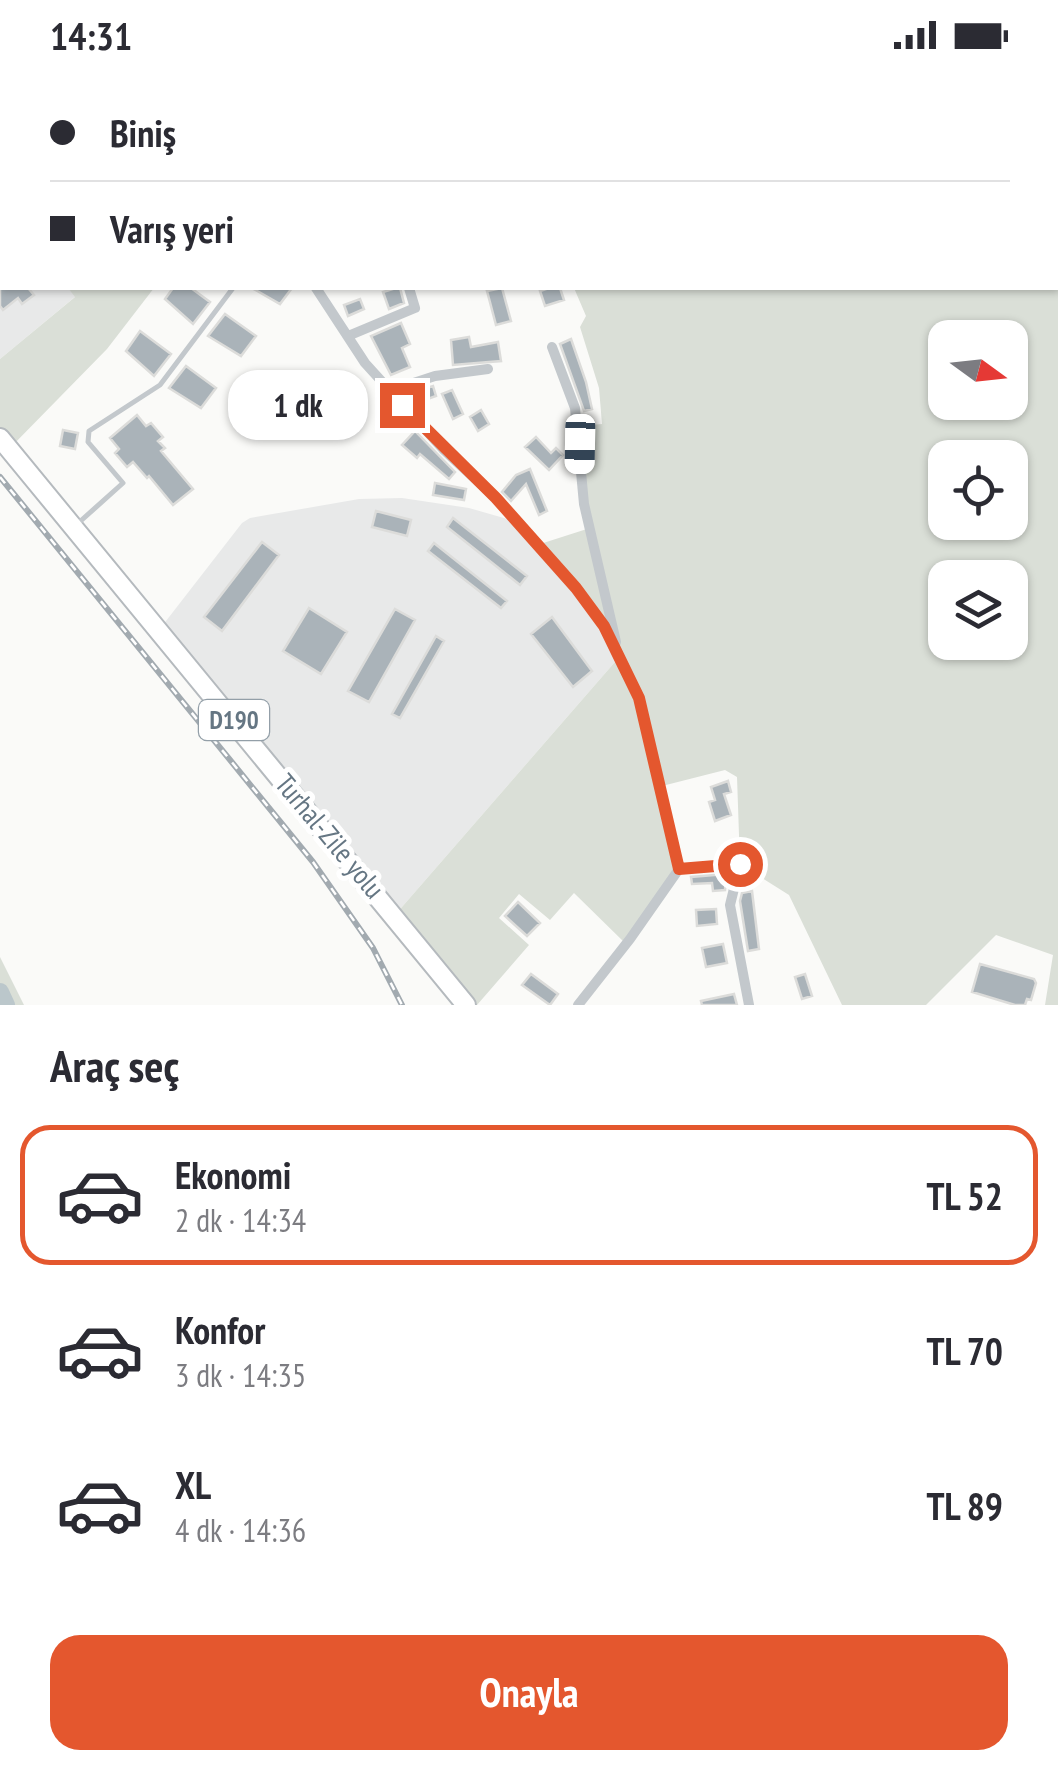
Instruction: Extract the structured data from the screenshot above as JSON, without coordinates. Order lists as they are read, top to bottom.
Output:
{
  "streets": {
    "main road": ["D190", "Turhal-Zile yolu"]
  },
  "north": "right",
  "page": {
    "status": "14:31",
    "banner": ["Biniş", "Varış yeri"],
    "bubble": "1 dk",
    "heading": "Araç seç",
    "list": [
      {
        "name": "Ekonomi",
        "note": "2 dk · 14:34",
        "value": "TL 52"
      },
      {
        "name": "Konfor",
        "note": "3 dk · 14:35",
        "value": "TL 70"
      },
      {
        "name": "XL",
        "note": "4 dk · 14:36",
        "value": "TL 89"
      }
    ],
    "buttons": "Onayla"
  }
}
